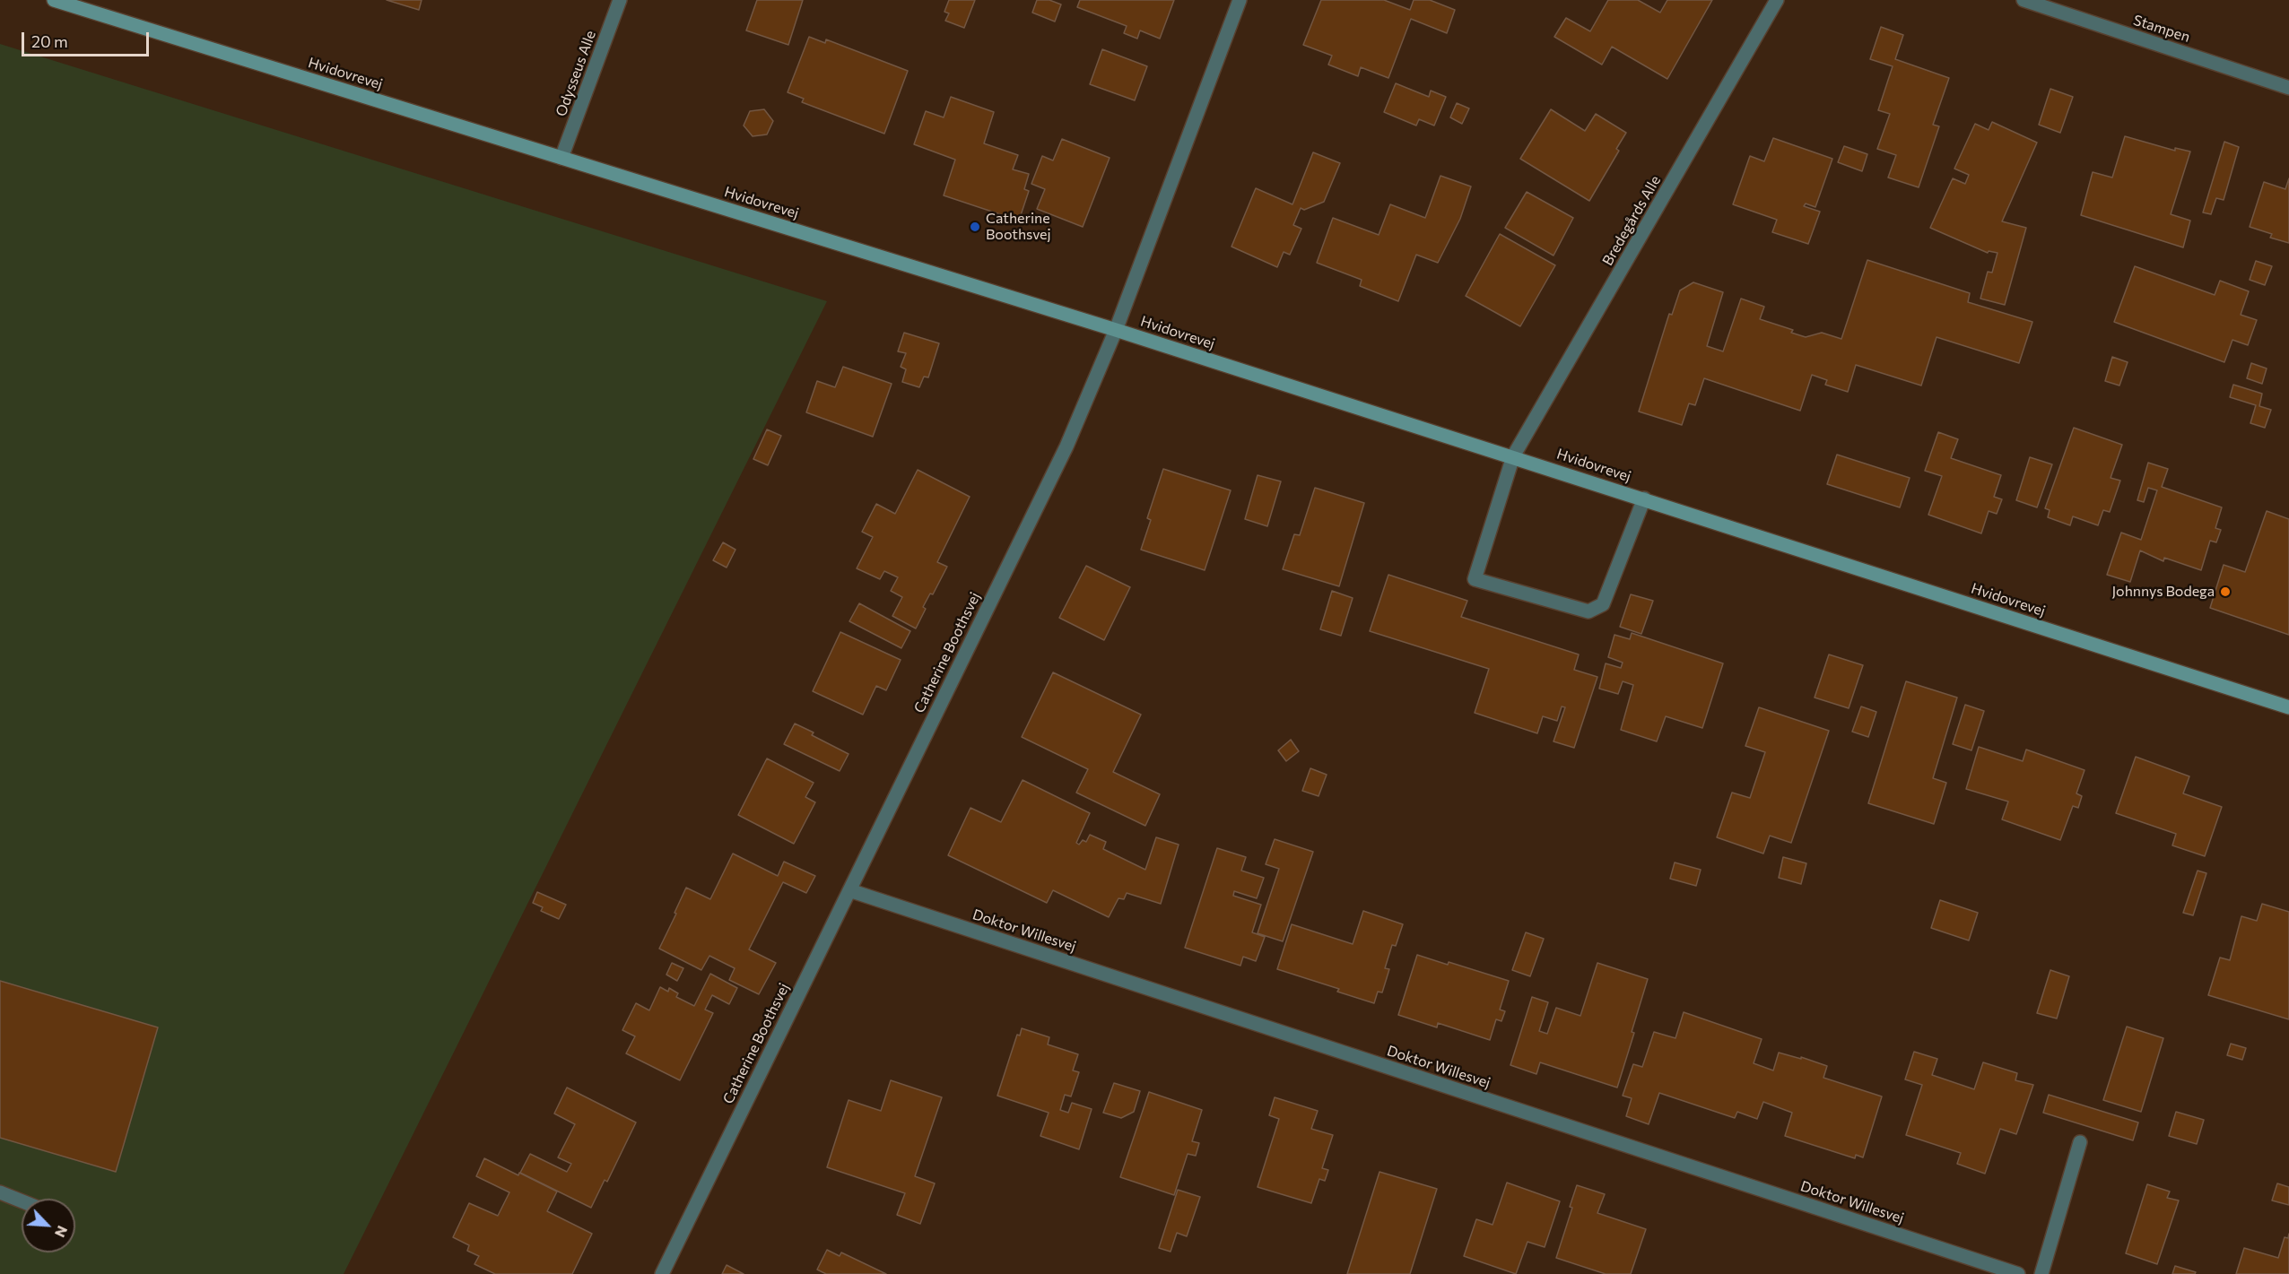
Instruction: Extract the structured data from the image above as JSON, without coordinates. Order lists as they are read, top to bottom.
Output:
{
  "streets": {
    "street": [
      "Stampen",
      "Hvidovrevej",
      "Odysseus Alle",
      "Bredegårds Alle",
      "Catherine Boothsvej",
      "Doktor Willesvej"
    ]
  },
  "crossings": [
    ["Hvidovrevej", "Odysseus Alle"],
    ["Hvidovrevej", "Bredegårds Alle"],
    ["Hvidovrevej", "Catherine Boothsvej"],
    ["Catherine Boothsvej", "Doktor Willesvej"]
  ],
  "places": ["Catherine Boothsvej", "Johnnys Bodega"],
  "scale_bar": "20 m",
  "north": "bottom right"
}
